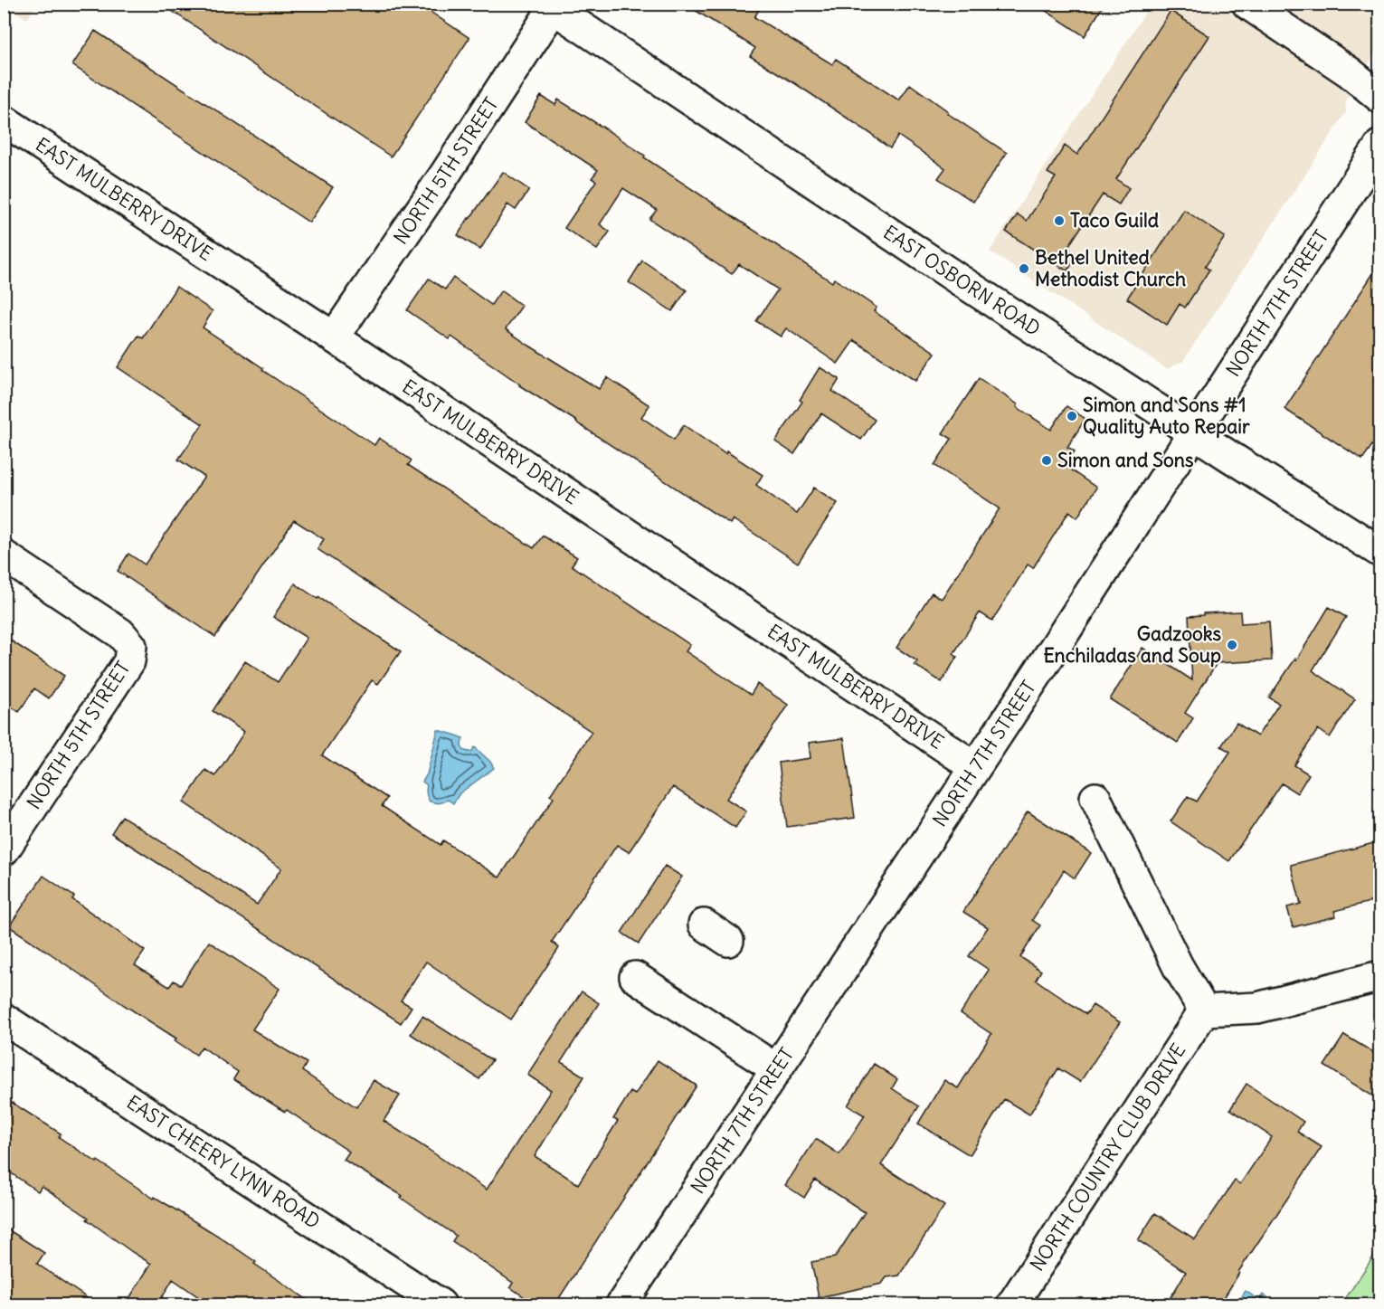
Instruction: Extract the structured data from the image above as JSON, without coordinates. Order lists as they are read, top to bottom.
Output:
{
  "streets": {
    "street": [
      "NORTH 5TH STREET",
      "EAST MULBERRY DRIVE",
      "EAST OSBORN ROAD",
      "NORTH 7TH STREET",
      "NORTH COUNTRY CLUB DRIVE",
      "EAST CHEERY LYNN ROAD"
    ]
  },
  "crossings": [
    ["NORTH 5TH STREET", "EAST MULBERRY DRIVE"],
    ["NORTH 5TH STREET", "EAST OSBORN ROAD"],
    ["EAST MULBERRY DRIVE", "NORTH 7TH STREET"],
    ["EAST OSBORN ROAD", "NORTH 7TH STREET"]
  ],
  "places": [
    "Taco Guild",
    "Bethel United Methodist Church",
    "Simon and Sons #1 Quality Auto Repair",
    "Simon and Sons",
    "Gadzooks Enchiladas and Soup"
  ]
}
